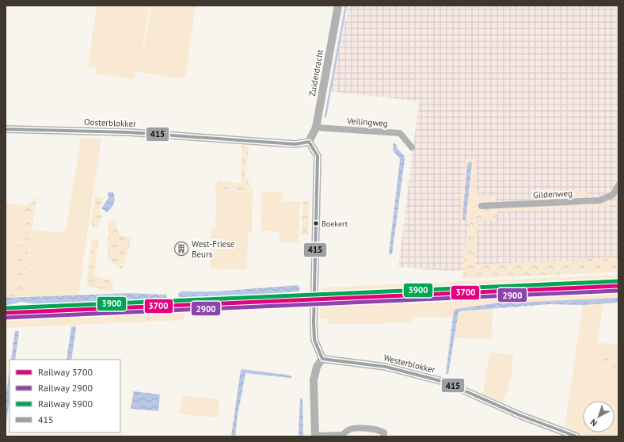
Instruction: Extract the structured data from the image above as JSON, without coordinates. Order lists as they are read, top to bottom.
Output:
{
  "streets": {
    "street": [
      "Zuiderdracht",
      "Veilingweg",
      "Oosterblokker",
      "Gildenweg",
      "Westerblokker"
    ]
  },
  "crossings": [
    ["Zuiderdracht", "Veilingweg"],
    ["Zuiderdracht", "Oosterblokker"]
  ],
  "places": {
    "other": ["Boekert"],
    "building": ["West-Friese Beurs"]
  },
  "lines": [
    "transit line 415",
    "rail line 3900",
    "rail line 3700",
    "rail line 2900"
  ],
  "legend": [
    "Railway 3700",
    "Railway 2900",
    "Railway 3900",
    "415"
  ],
  "north": "bottom left"
}
